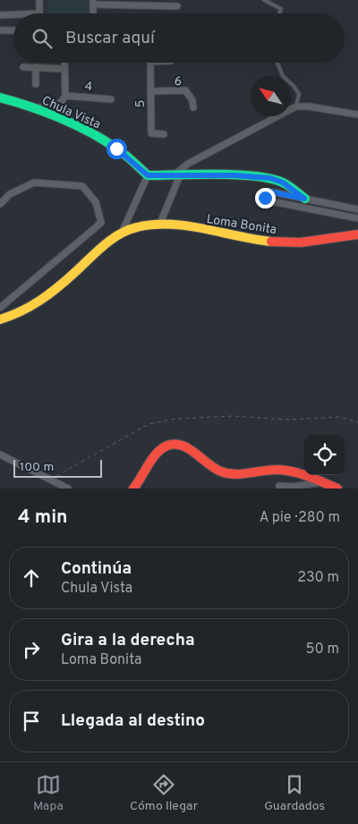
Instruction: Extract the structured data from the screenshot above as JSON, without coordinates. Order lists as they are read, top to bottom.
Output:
{
  "streets": {
    "street": [
      "6",
      "4",
      "5",
      "Chula Vista",
      "Loma Bonita"
    ]
  },
  "crossings": [
    ["6", "5"]
  ],
  "scale_bar": "100 m",
  "north": "top left",
  "page": {
    "search": "Buscar aquí",
    "scale": "100 m",
    "heading": ["4 min", "A pie · 280 m"],
    "list": [
      ["Continúa", "Chula Vista", "230 m"],
      ["Gira a la derecha", "Loma Bonita", "50 m"],
      "Llegada al destino"
    ],
    "nav": ["Mapa", "Cómo llegar", "Guardados"]
  }
}
